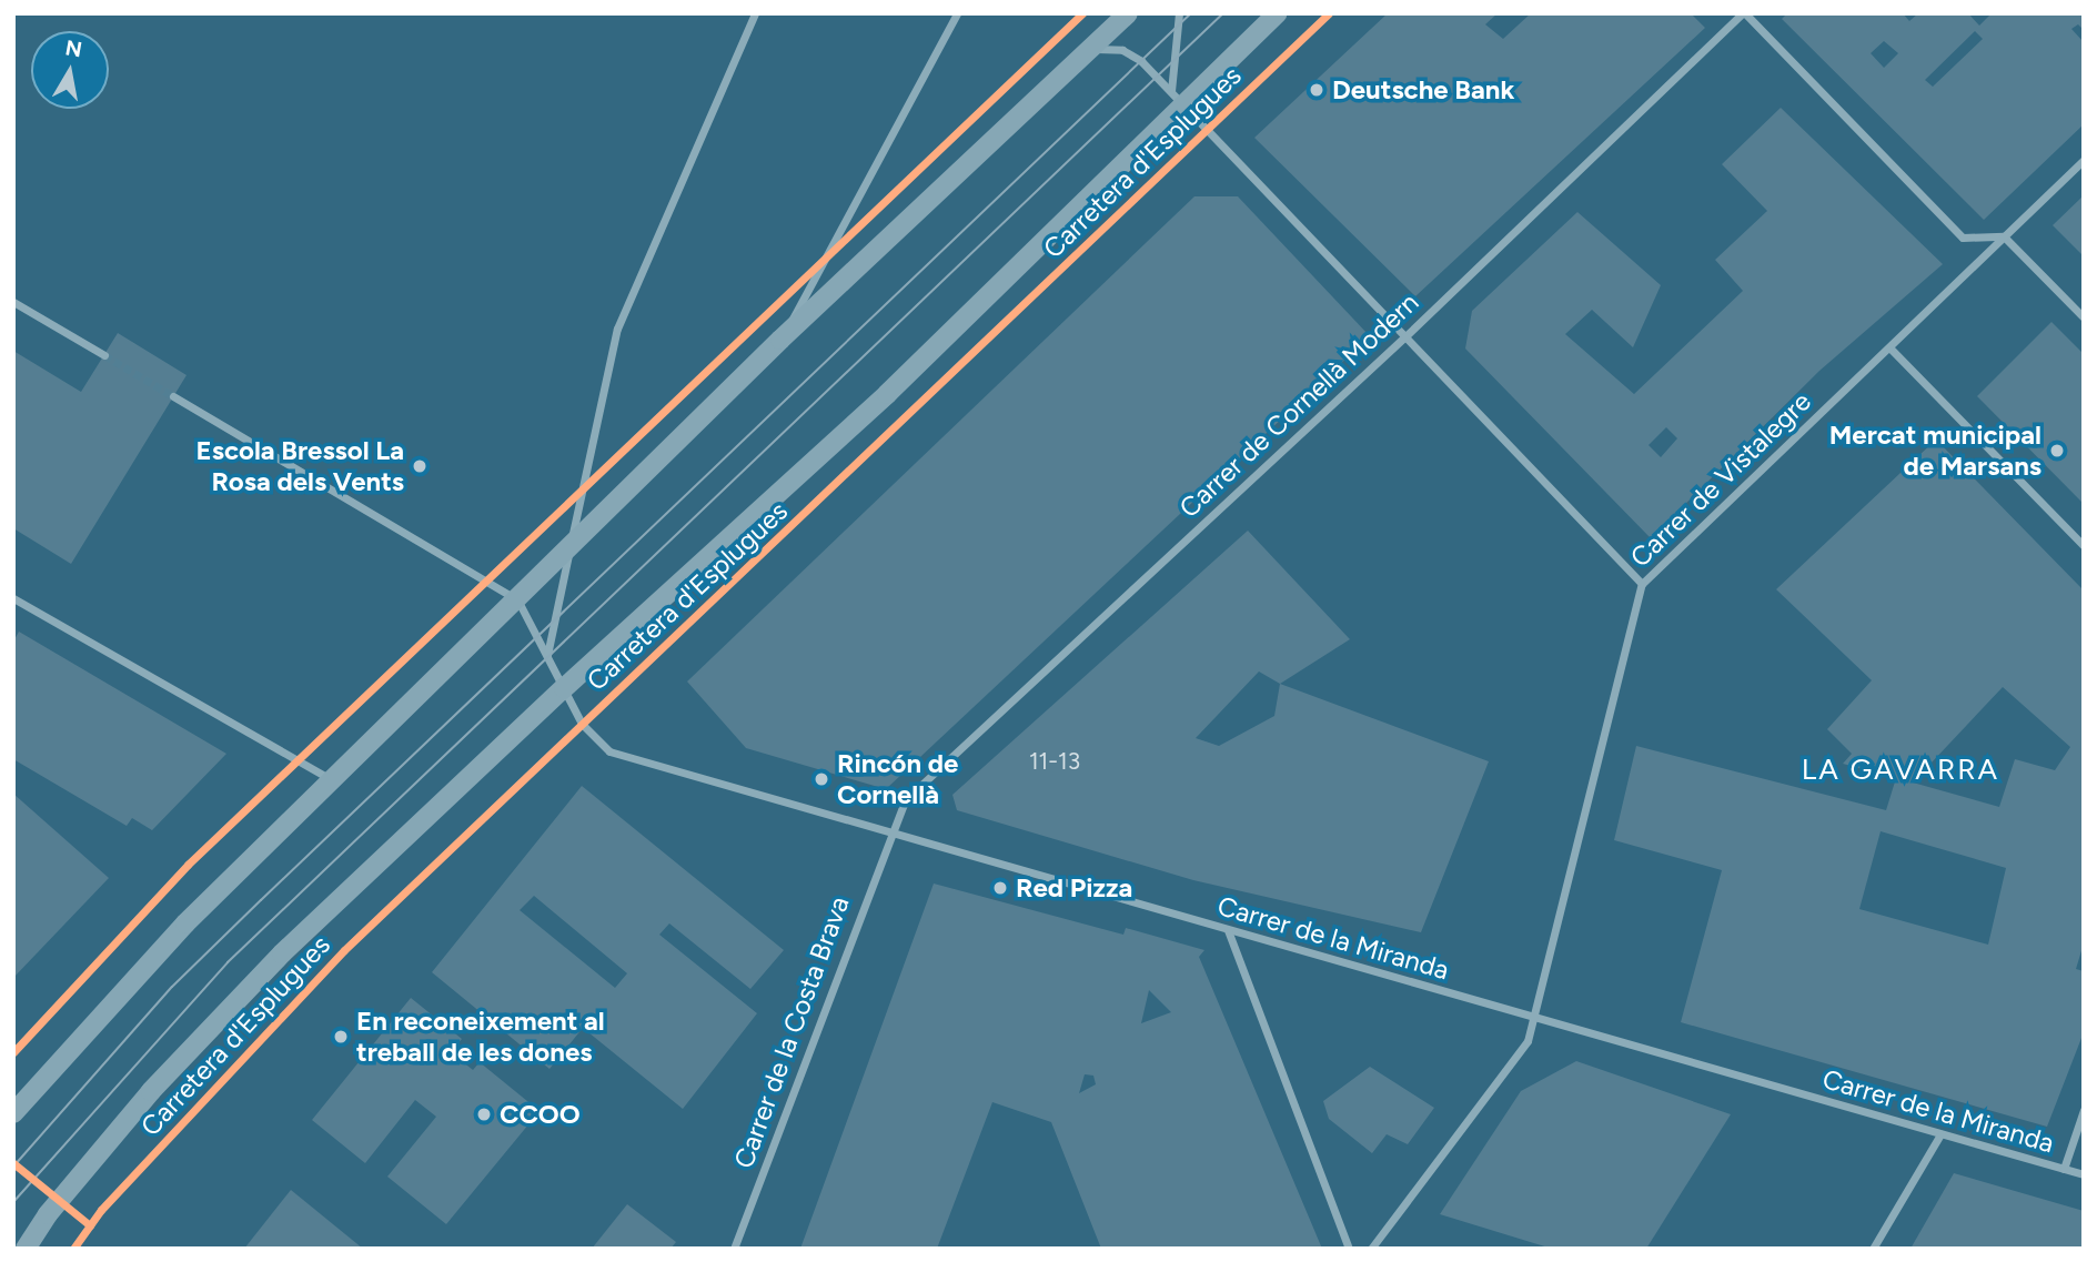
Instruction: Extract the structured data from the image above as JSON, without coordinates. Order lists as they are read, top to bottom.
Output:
{
  "streets": {
    "street": [
      "Carretera d'Esplugues",
      "Carrer de Cornellà Modern",
      "Carrer de Vistalegre",
      "Carrer de la Miranda",
      "Carrer de la Costa Brava"
    ]
  },
  "crossings": [
    ["Carretera d'Esplugues", "Carrer de la Miranda"],
    ["Carrer de Cornellà Modern", "Carrer de la Miranda"],
    ["Carrer de Cornellà Modern", "Carrer de la Costa Brava"],
    ["Carrer de Vistalegre", "Carrer de la Miranda"],
    ["Carrer de la Miranda", "Carrer de la Costa Brava"]
  ],
  "districts": ["LA GAVARRA"],
  "places": [
    "Deutsche Bank",
    "Mercat municipal de Marsans",
    "Escola Bressol La Rosa dels Vents",
    "Rincón de Cornellà",
    "Red Pizza",
    "En reconeixement al treball de les dones",
    "CCOO"
  ],
  "house_numbers": ["11-13"],
  "north": "top"
}
